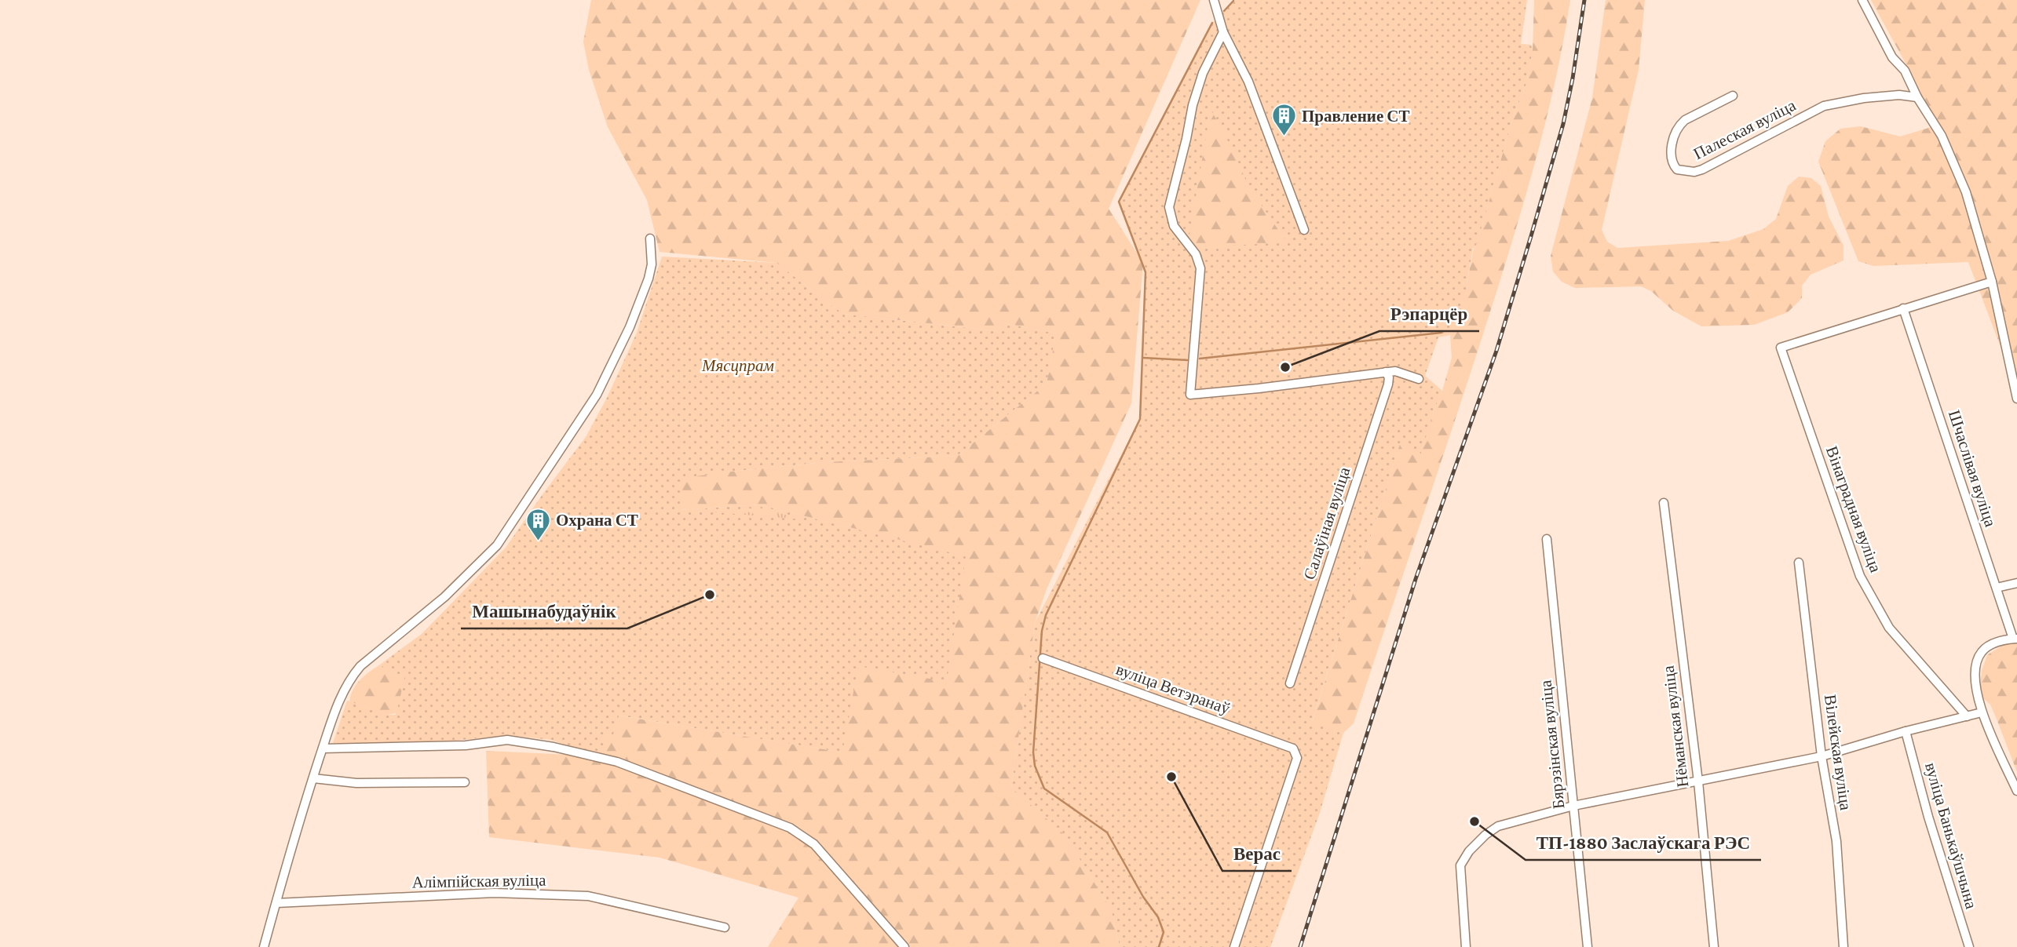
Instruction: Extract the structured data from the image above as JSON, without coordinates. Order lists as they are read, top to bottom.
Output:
{
  "streets": {
    "street": [
      "Палеская вуліца",
      "Шчаслівая вуліца",
      "Вінаградная вуліца",
      "Салаўіная вуліца",
      "вуліца Ветэранаў",
      "Нёманская вуліца",
      "Бярэзінская вуліца",
      "Вілейская вуліца",
      "вуліца Банькаўшчына",
      "Алімпійская вуліца"
    ]
  },
  "crossings": [
    ["Шчаслівая вуліца", "Вінаградная вуліца"]
  ],
  "parks": ["Мясцпрам"],
  "places": {
    "building": ["Правление СТ", "Охрана СТ"],
    "other": [
      "Рэпарцёр",
      "Машынабудаўнік",
      "Верас",
      "ТП-1880 Заслаўскага РЭС"
    ]
  }
}
